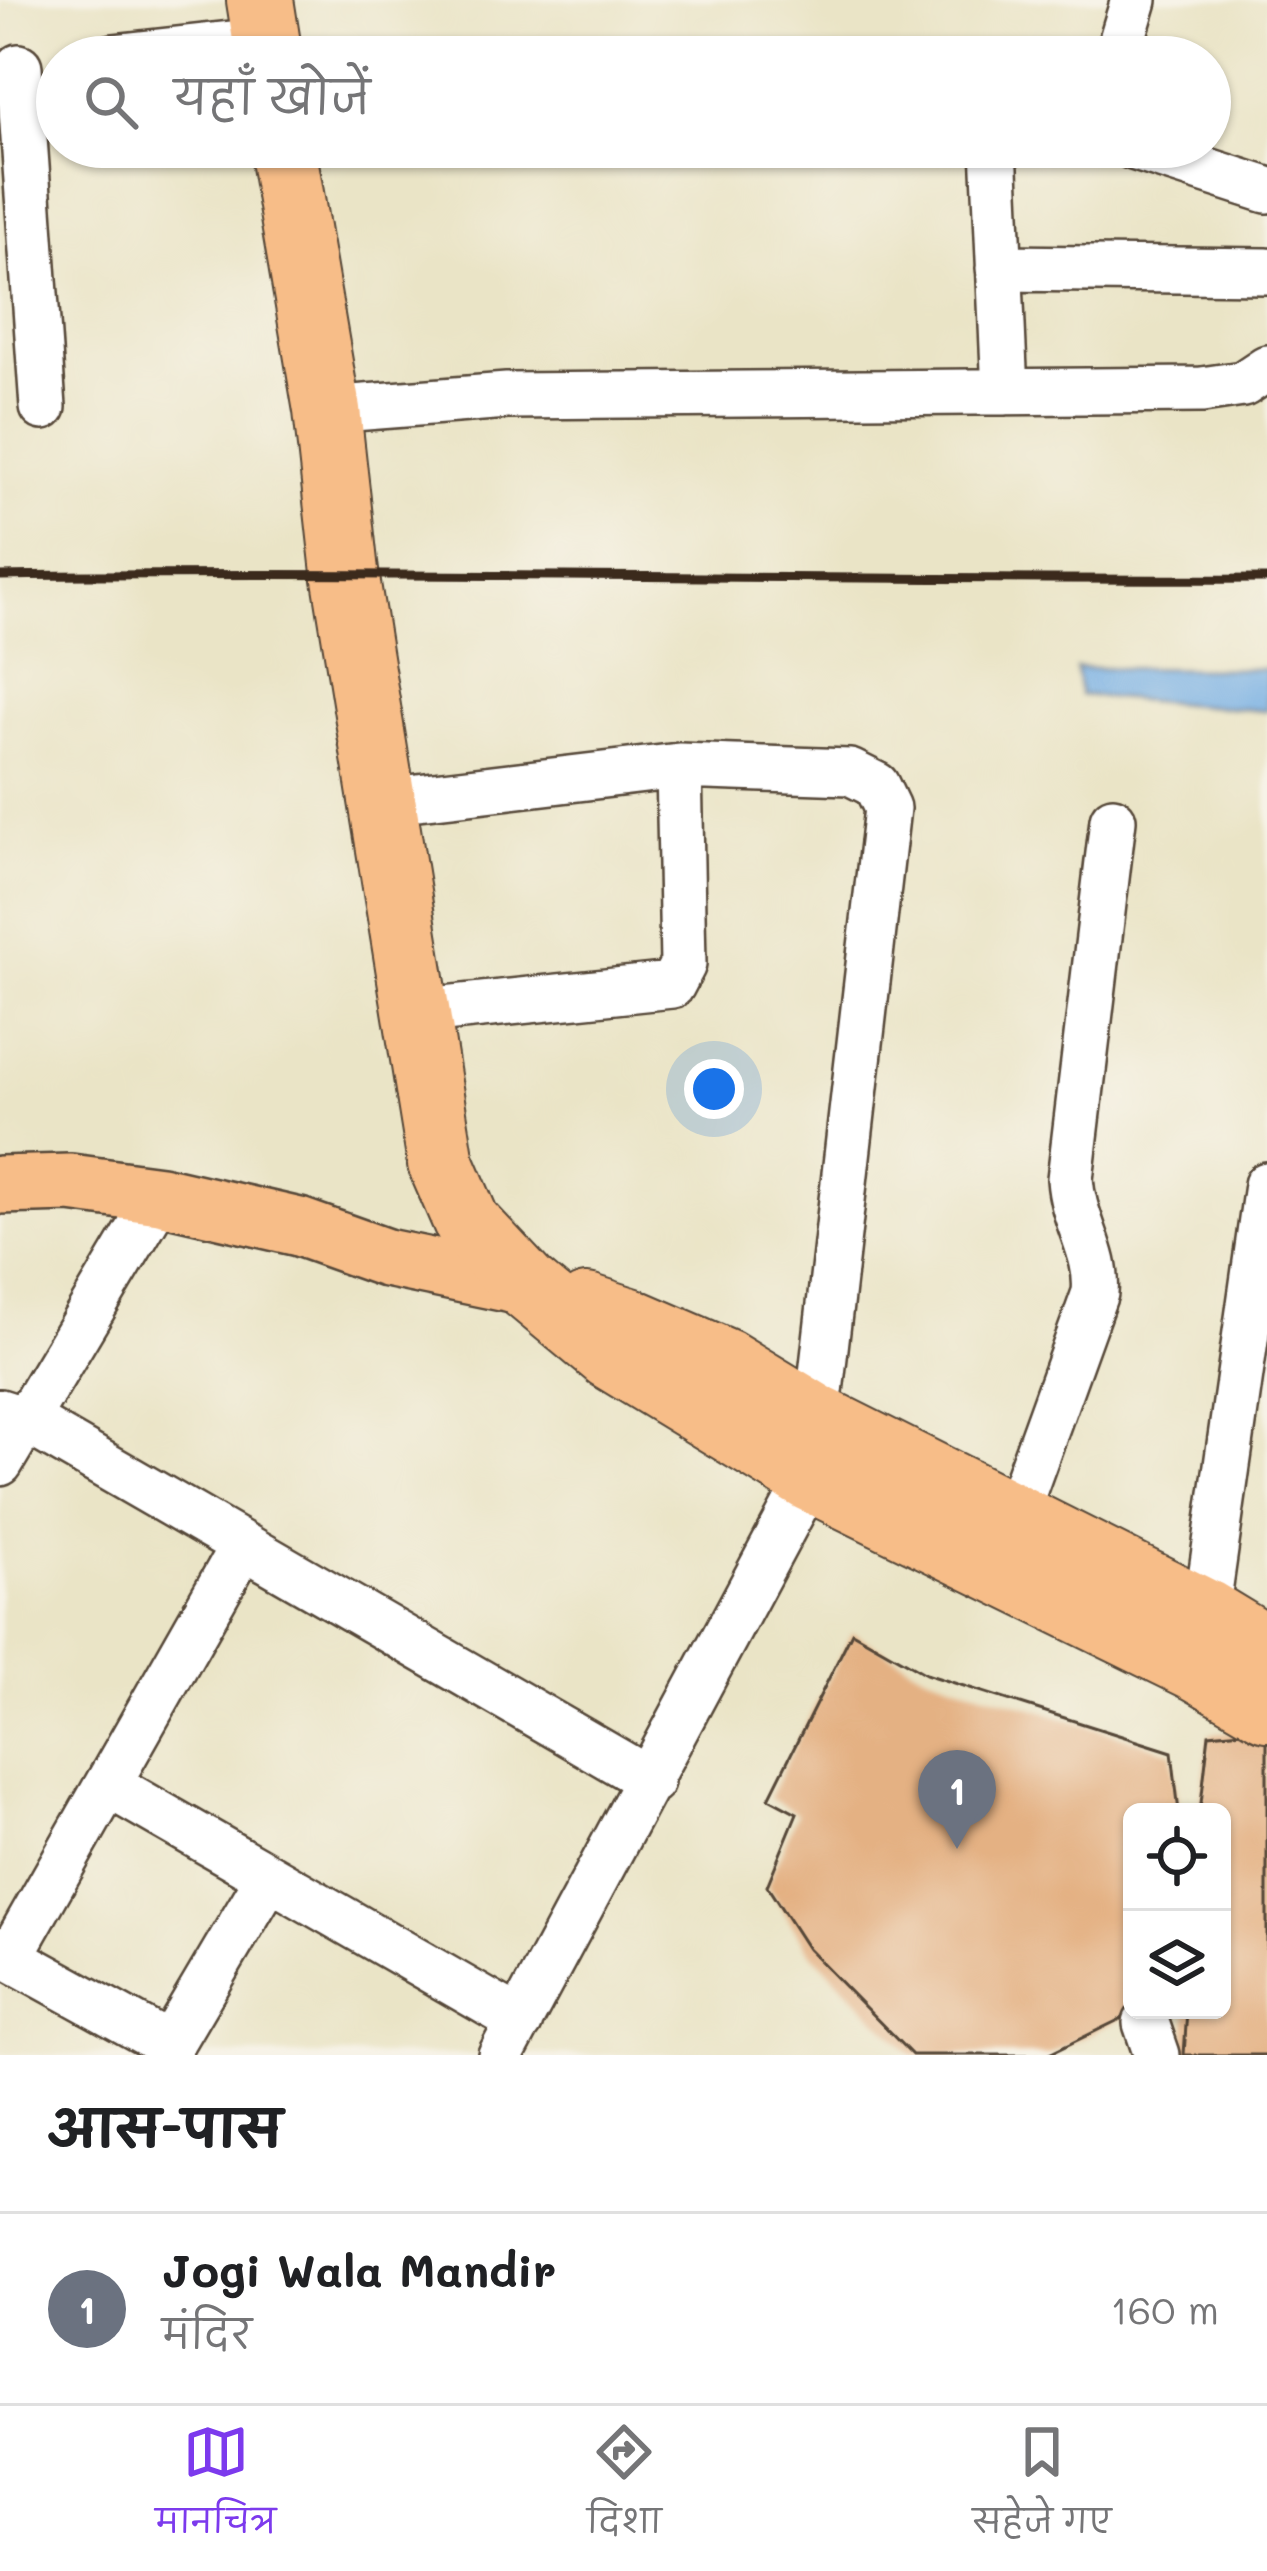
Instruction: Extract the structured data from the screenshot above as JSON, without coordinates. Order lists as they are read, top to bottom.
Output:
{
  "page": {
    "search": "यहाँ खोजें",
    "pins": "1",
    "heading": "आस-पास",
    "list": [
      {
        "mark": "1",
        "name": "Jogi Wala Mandir",
        "note": "मंदिर",
        "value": "160 m"
      }
    ],
    "nav": ["मानचित्र", "दिशा", "सहेजे गए"]
  }
}
